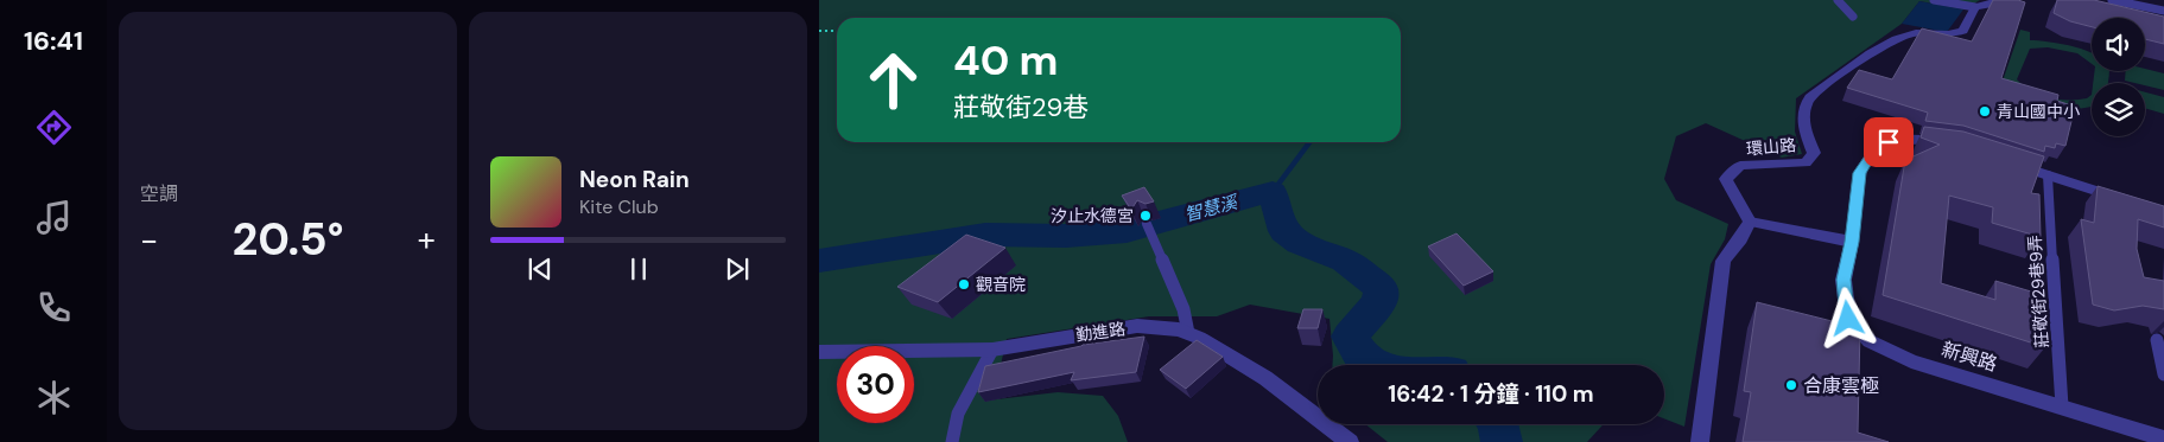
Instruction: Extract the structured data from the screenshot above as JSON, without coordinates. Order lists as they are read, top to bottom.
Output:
{
  "streets": {
    "street": ["環山路", "勤進路", "新興路"],
    "lane": ["莊敬街29巷9弄"]
  },
  "crossings": [
    ["莊敬街29巷9弄", "新興路"]
  ],
  "water": ["智慧溪"],
  "places": [
    "青山國中小",
    "汐止水德宮",
    "觀音院",
    "合康雲極"
  ],
  "page": {
    "tabs": "16:41",
    "tile": "空調",
    "turn": ["40 m", "莊敬街29巷"],
    "song": ["Neon Rain", "Kite Club"],
    "heat": ["−", "20.5°", "+"],
    "limit": "30",
    "trip": "16:42 · 1 分鐘 · 110 m"
  }
}
